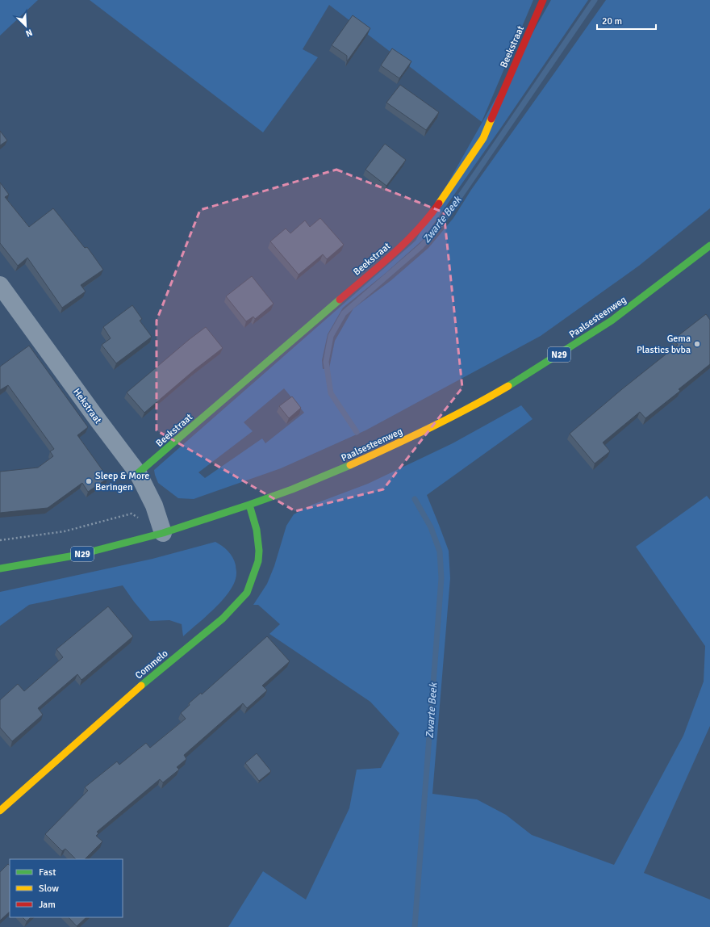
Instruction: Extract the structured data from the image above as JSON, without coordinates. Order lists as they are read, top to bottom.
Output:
{
  "streets": {
    "street": [
      "Beekstraat",
      "Paalsesteenweg",
      "N29",
      "Hekstraat",
      "Commelo"
    ]
  },
  "crossings": [
    ["Beekstraat", "Hekstraat"],
    ["Paalsesteenweg", "Hekstraat"],
    ["Paalsesteenweg", "Commelo"]
  ],
  "water": ["Zwarte Beek"],
  "places": ["Gema Plastics bvba", "Sleep & More Beringen"],
  "legend": ["Fast", "Slow", "Jam"],
  "scale_bar": "20 m",
  "north": "bottom right"
}
